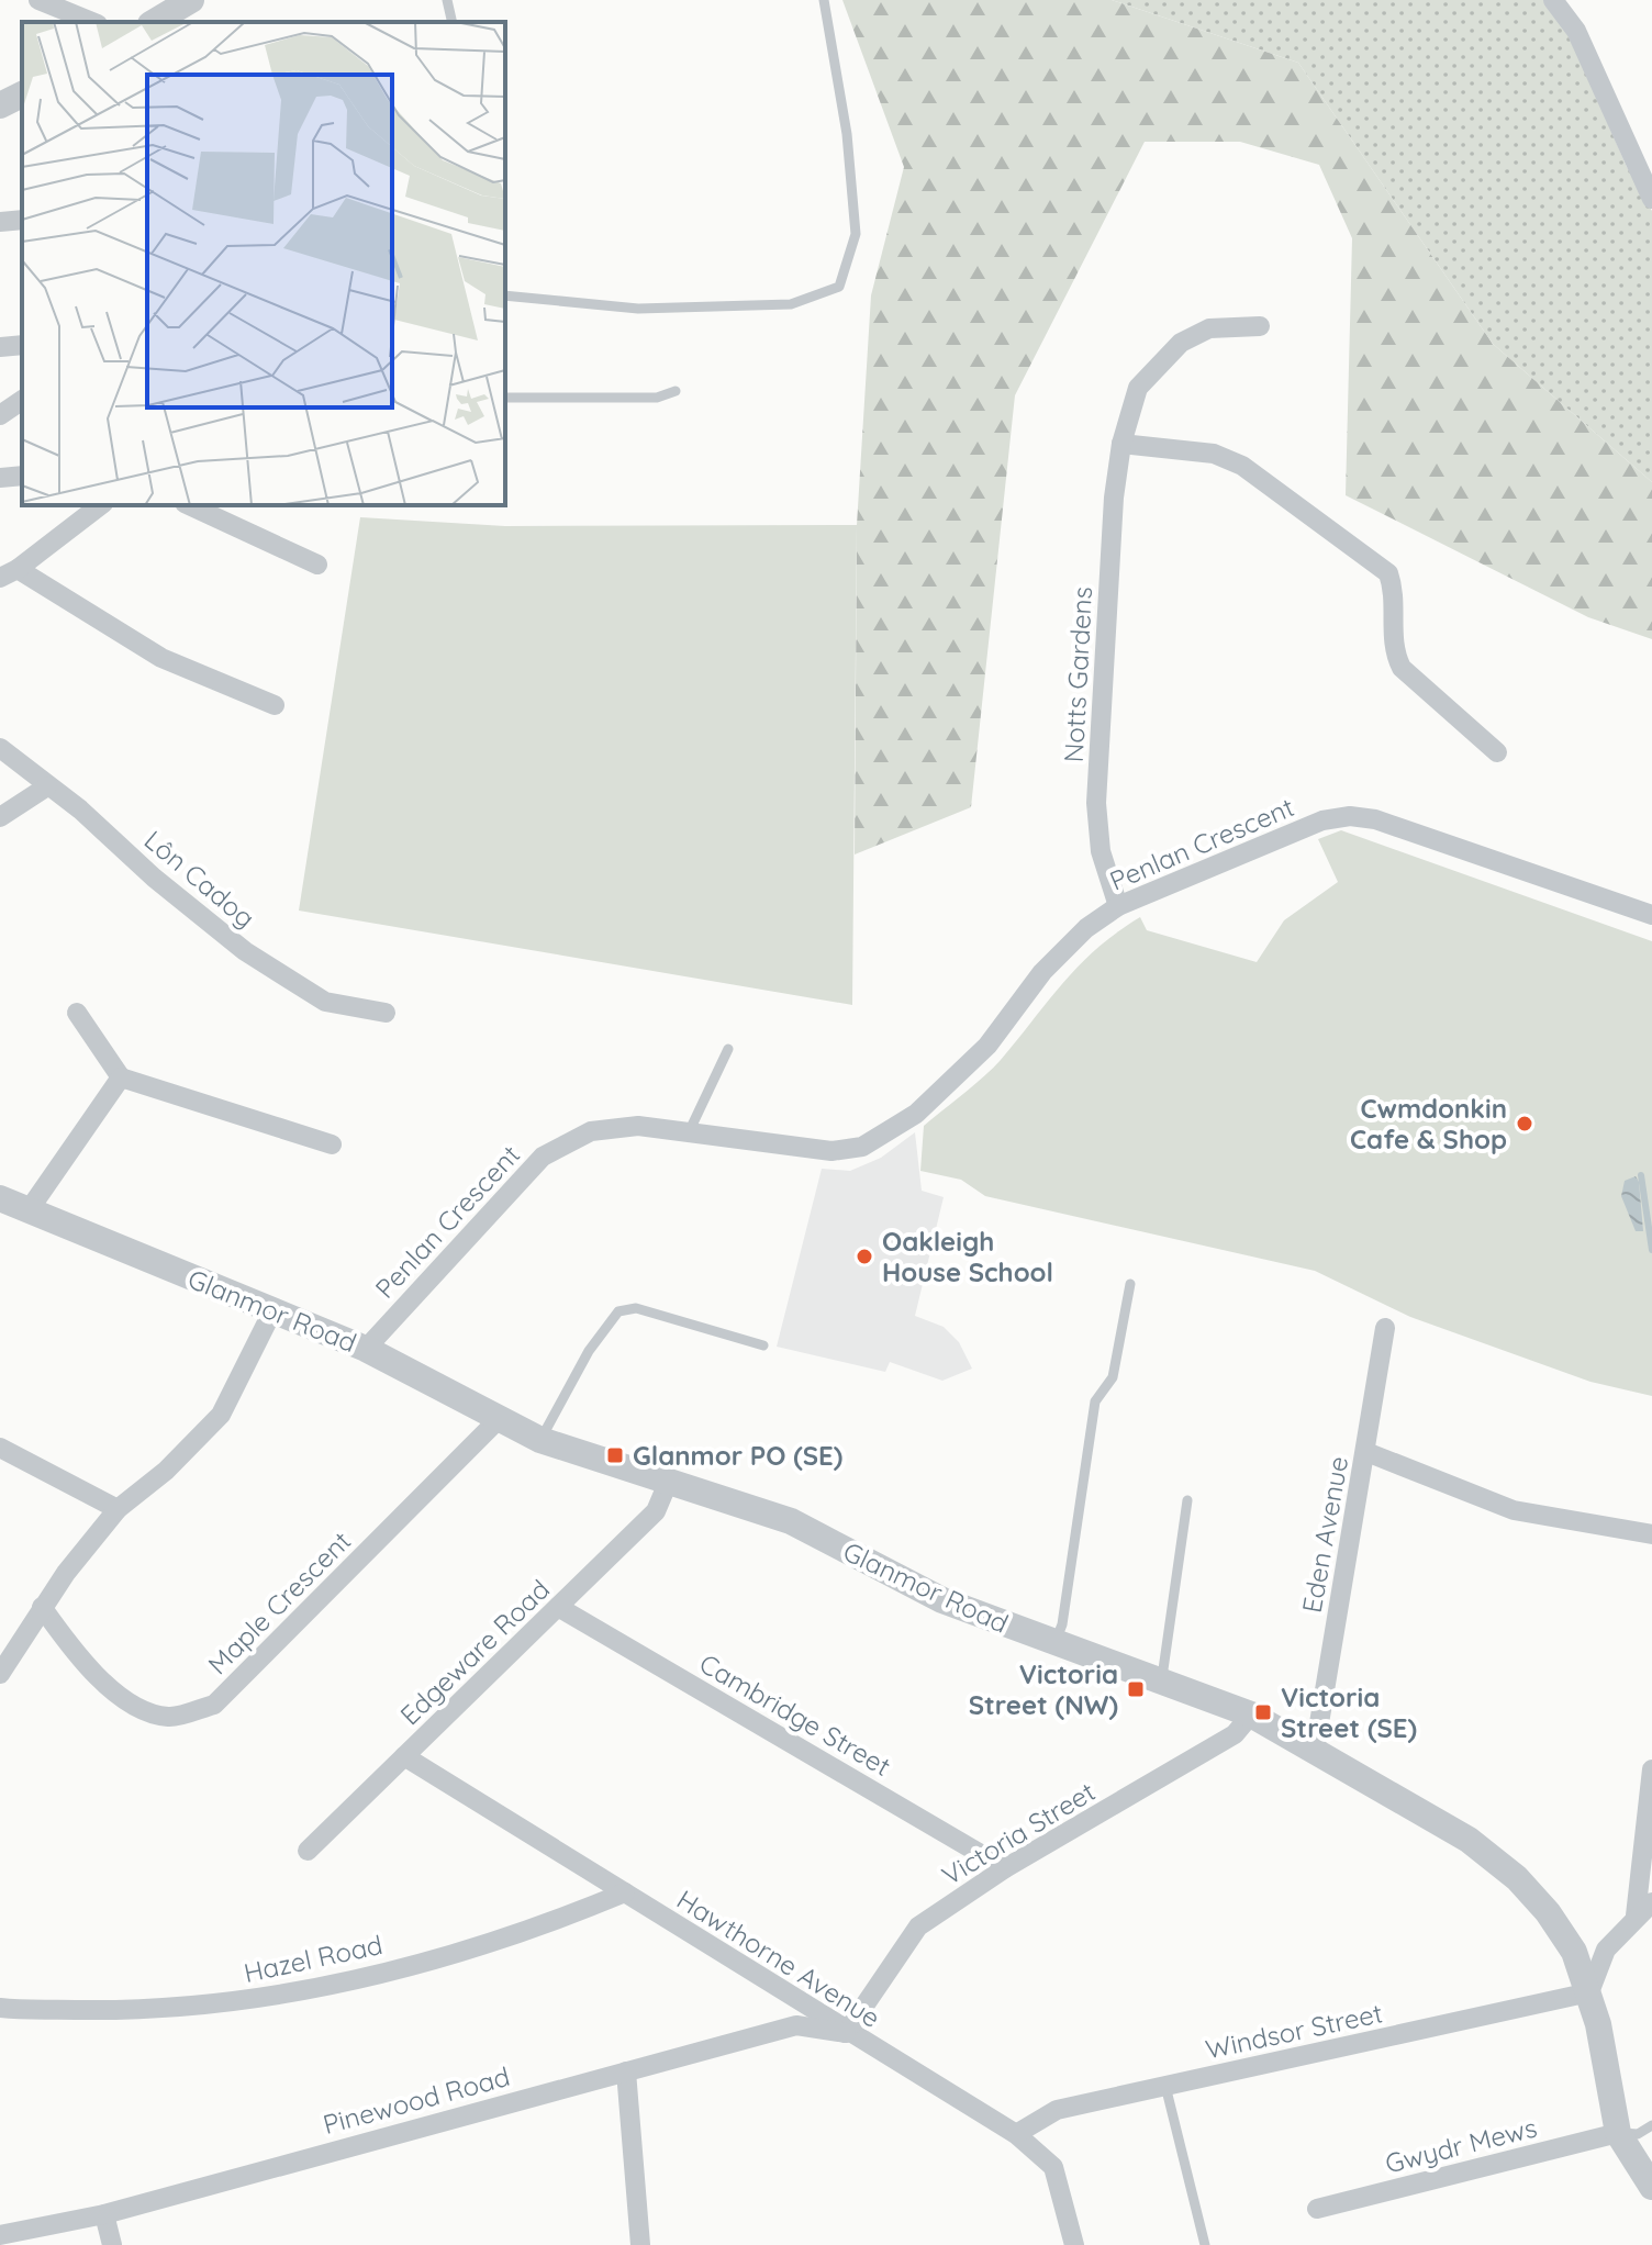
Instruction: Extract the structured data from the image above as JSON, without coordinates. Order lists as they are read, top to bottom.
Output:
{
  "streets": {
    "street": [
      "Notts Gardens",
      "Penlan Crescent",
      "Lôn Cadog",
      "Glanmor Road",
      "Eden Avenue",
      "Maple Crescent",
      "Edgeware Road",
      "Cambridge Street",
      "Victoria Street",
      "Hazel Road",
      "Hawthorne Avenue",
      "Windsor Street",
      "Pinewood Road",
      "Gwydr Mews"
    ]
  },
  "crossings": [
    ["Notts Gardens", "Penlan Crescent"],
    ["Penlan Crescent", "Glanmor Road"],
    ["Glanmor Road", "Eden Avenue"],
    ["Glanmor Road", "Maple Crescent"],
    ["Glanmor Road", "Edgeware Road"],
    ["Glanmor Road", "Victoria Street"],
    ["Glanmor Road", "Windsor Street"],
    ["Glanmor Road", "Gwydr Mews"],
    ["Edgeware Road", "Cambridge Street"],
    ["Edgeware Road", "Hawthorne Avenue"],
    ["Cambridge Street", "Victoria Street"],
    ["Victoria Street", "Hawthorne Avenue"],
    ["Victoria Street", "Pinewood Road"],
    ["Hazel Road", "Hawthorne Avenue"],
    ["Hawthorne Avenue", "Windsor Street"],
    ["Hawthorne Avenue", "Pinewood Road"]
  ],
  "places": {
    "other": ["Cwmdonkin Cafe & Shop", "Oakleigh House School"],
    "transit": ["Glanmor PO (SE)", "Victoria Street (NW)", "Victoria Street (SE)"]
  }
}
